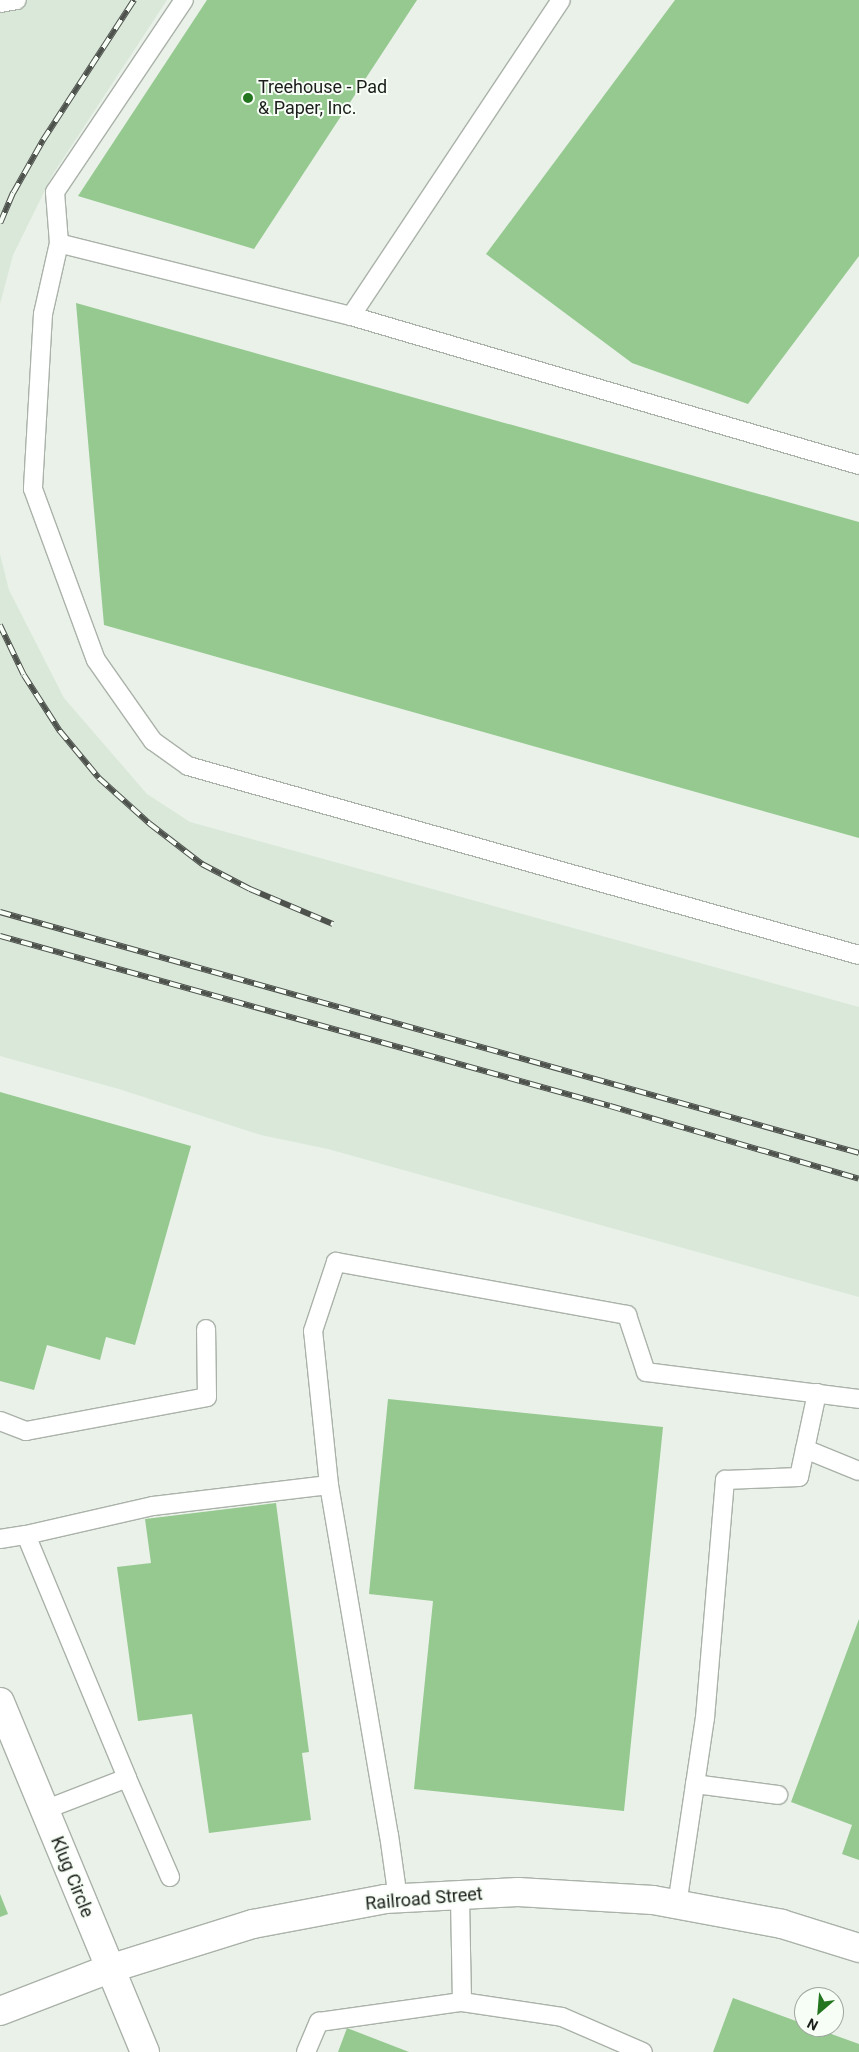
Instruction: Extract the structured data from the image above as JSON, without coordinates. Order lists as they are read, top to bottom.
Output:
{
  "streets": {
    "main road": ["Klug Circle", "Railroad Street"]
  },
  "crossings": [
    ["Klug Circle", "Railroad Street"]
  ],
  "places": ["Treehouse - Pad & Paper, Inc."],
  "north": "bottom left"
}
